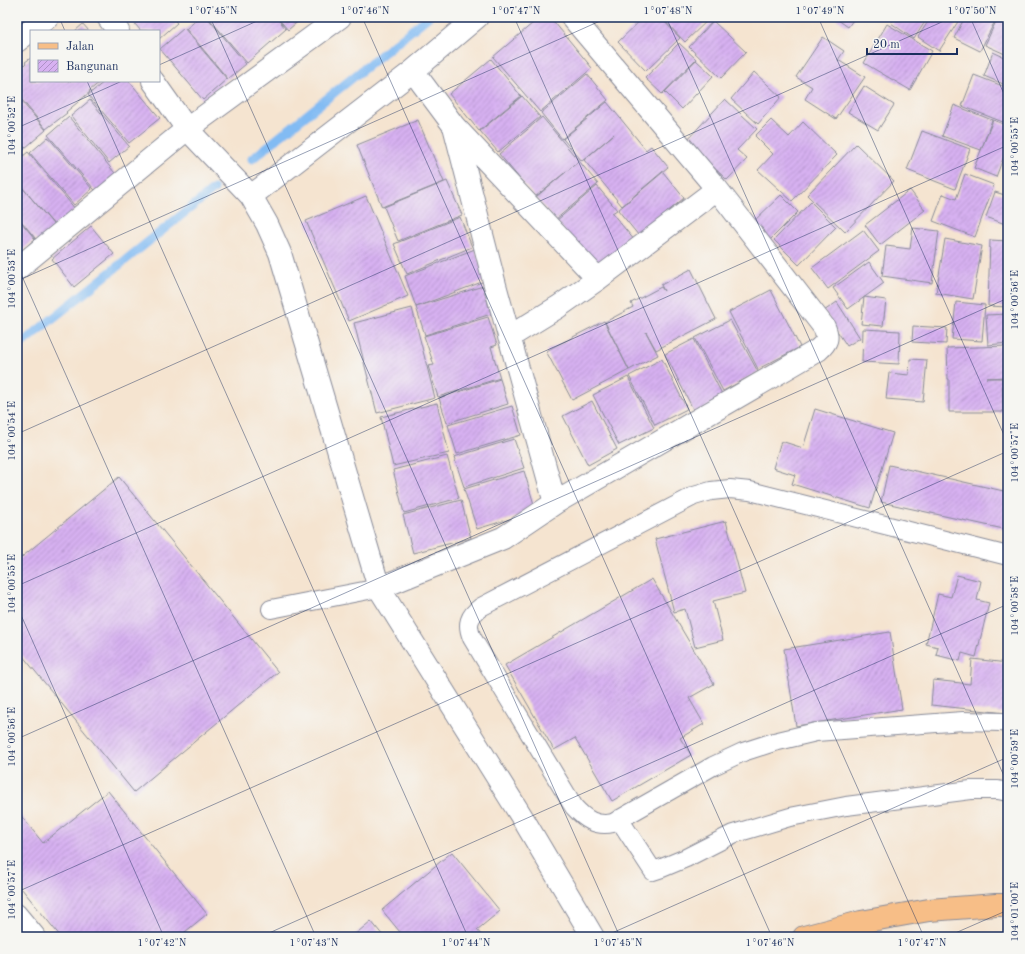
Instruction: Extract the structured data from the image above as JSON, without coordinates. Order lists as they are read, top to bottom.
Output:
{
  "legend": ["Jalan", "Bangunan"],
  "scale_bar": "20 m",
  "coordinates": [
    "1°07'45\"N",
    "1°07'46\"N",
    "1°07'47\"N",
    "1°07'48\"N",
    "1°07'49\"N",
    "1°07'50\"N",
    "104°00'52\"E",
    "104°00'55\"E",
    "104°00'53\"E",
    "104°00'56\"E",
    "104°00'54\"E",
    "104°00'57\"E",
    "104°00'58\"E",
    "104°00'59\"E",
    "104°01'00\"E",
    "1°07'42\"N",
    "1°07'43\"N",
    "1°07'44\"N"
  ]
}
